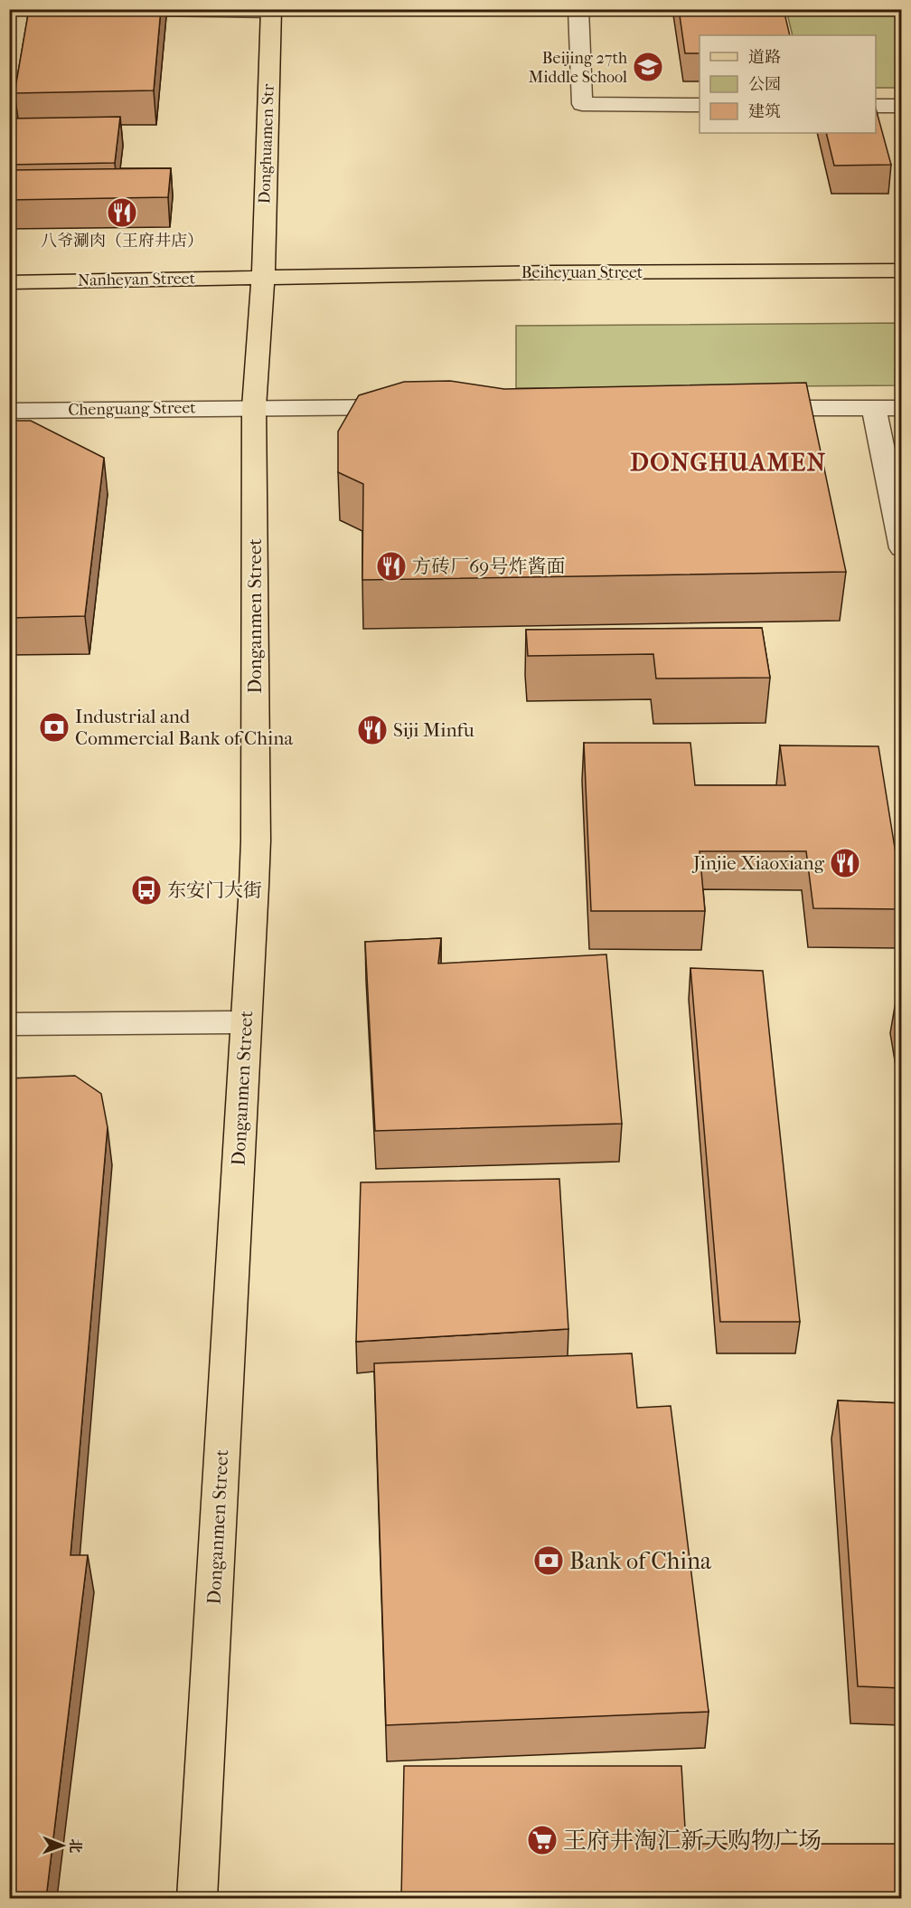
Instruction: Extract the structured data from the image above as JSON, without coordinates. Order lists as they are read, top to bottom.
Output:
{
  "streets": {
    "main road": [
      "Donghuamen Str",
      "Beiheyuan Street",
      "Nanheyan Street",
      "Donganmen Street"
    ],
    "street": ["Chenguang Street"]
  },
  "crossings": [
    ["Donghuamen Str", "Beiheyuan Street"],
    ["Donghuamen Str", "Nanheyan Street"],
    ["Donghuamen Str", "Donganmen Street"],
    ["Beiheyuan Street", "Nanheyan Street"],
    ["Beiheyuan Street", "Donganmen Street"],
    ["Nanheyan Street", "Donganmen Street"],
    ["Chenguang Street", "Donganmen Street"]
  ],
  "districts": ["DONGHUAMEN"],
  "places": {
    "school or university": ["Beijing 27th Middle School"],
    "restaurant": [
      "八爷涮肉（王府井店）",
      "方砖厂69号炸酱面",
      "Siji Minfu",
      "Jinjie Xiaoxiang"
    ],
    "bank": ["Industrial and Commercial Bank of China", "Bank of China"],
    "bus stop": ["东安门大街"],
    "supermarket": ["王府井淘汇新天购物广场"]
  },
  "legend": ["道路", "公园", "建筑"],
  "north": "right"
}
